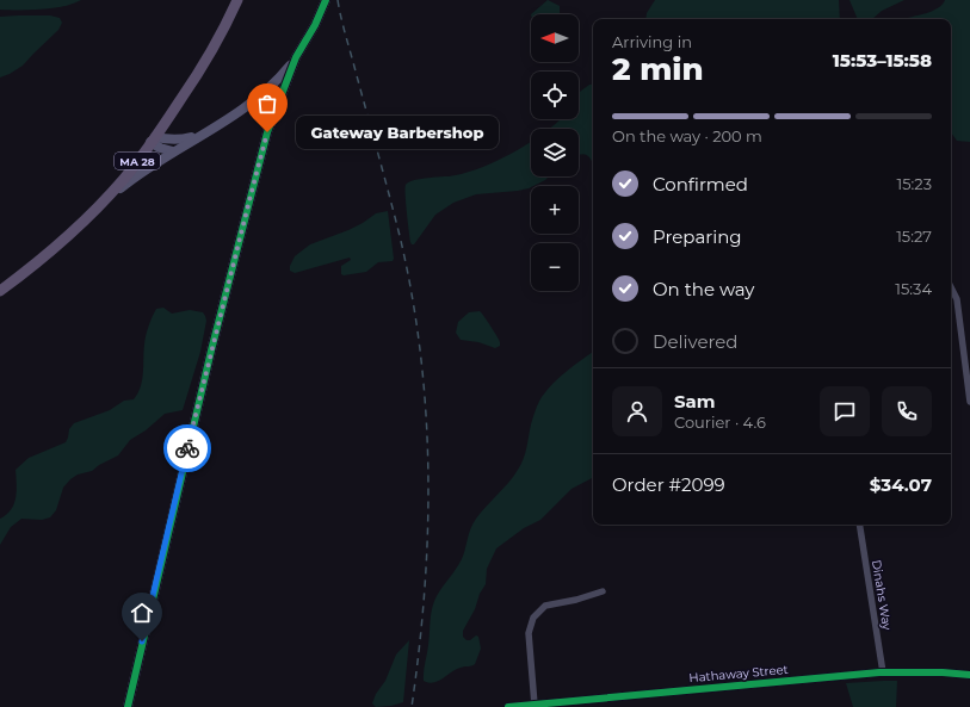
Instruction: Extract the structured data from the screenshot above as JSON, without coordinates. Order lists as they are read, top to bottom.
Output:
{
  "streets": {
    "main road": ["MA 28"],
    "street": ["Dinahs Way", "Hathaway Street"]
  },
  "crossings": [
    ["Dinahs Way", "Hathaway Street"]
  ],
  "places": ["Gateway Barbershop"],
  "north": "left",
  "page": {
    "map_buttons": ["+", "−"],
    "heading": ["2 min", "Arriving in", "15:53–15:58"],
    "panel": [
      "Sam",
      "Courier · 4.6",
      "Order #2099",
      "$34.07"
    ],
    "bar": "On the way · 200 m",
    "bubble": "Gateway Barbershop",
    "list": [
      ["Confirmed", "15:23"],
      ["Preparing", "15:27"],
      ["On the way", "15:34"],
      "Delivered"
    ]
  }
}
